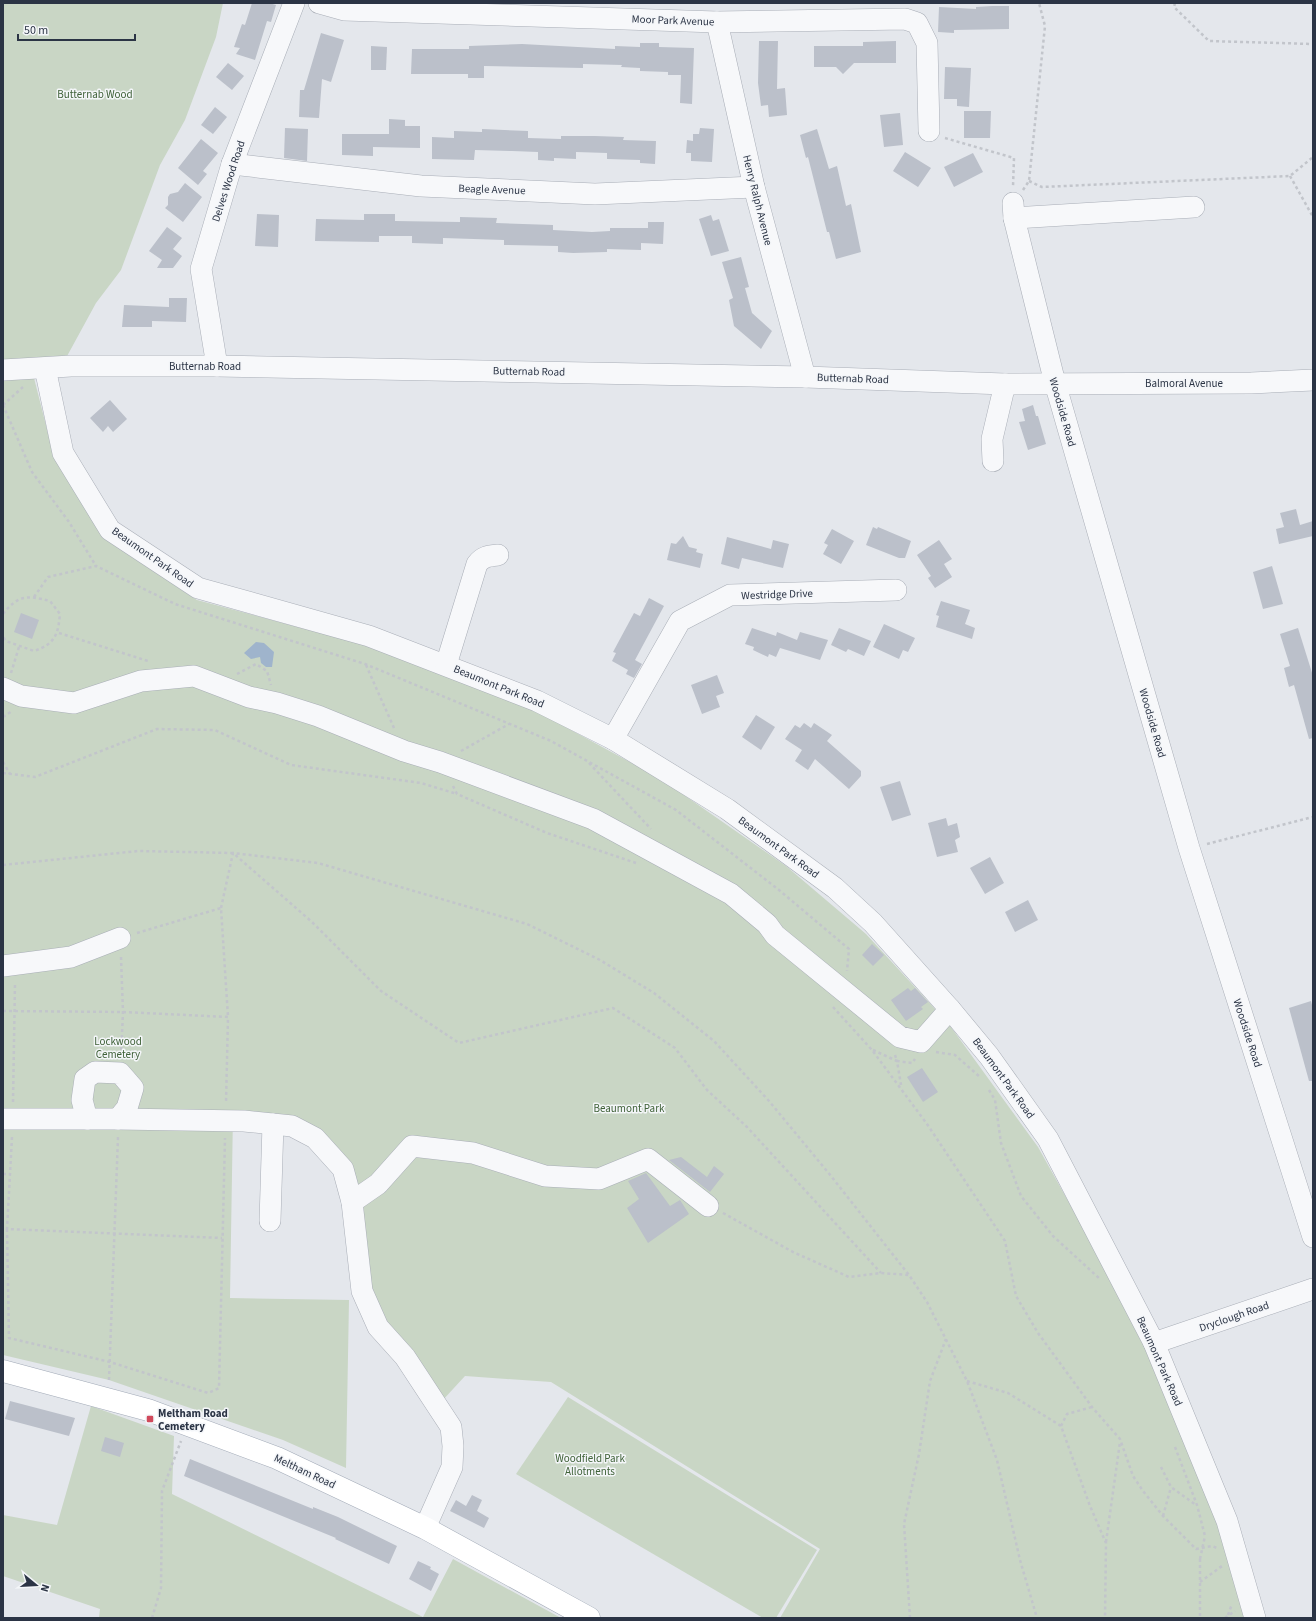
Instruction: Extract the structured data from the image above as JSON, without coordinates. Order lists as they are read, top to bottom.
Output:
{
  "streets": {
    "main road": ["Meltham Road"],
    "street": [
      "Moor Park Avenue",
      "Delves Wood Road",
      "Beagle Avenue",
      "Henry Ralph Avenue",
      "Butternab Road",
      "Balmoral Avenue",
      "Woodside Road",
      "Beaumont Park Road",
      "Westridge Drive",
      "Dryclough Road"
    ]
  },
  "crossings": [
    ["Moor Park Avenue", "Henry Ralph Avenue"],
    ["Delves Wood Road", "Beagle Avenue"],
    ["Delves Wood Road", "Butternab Road"],
    ["Beagle Avenue", "Henry Ralph Avenue"],
    ["Henry Ralph Avenue", "Butternab Road"],
    ["Butternab Road", "Balmoral Avenue"],
    ["Butternab Road", "Woodside Road"],
    ["Butternab Road", "Beaumont Park Road"],
    ["Balmoral Avenue", "Woodside Road"],
    ["Beaumont Park Road", "Westridge Drive"],
    ["Beaumont Park Road", "Dryclough Road"]
  ],
  "parks": [
    "Butternab Wood",
    "Lockwood Cemetery",
    "Beaumont Park",
    "Woodfield Park Allotments"
  ],
  "places": {
    "transit": ["Meltham Road Cemetery"]
  },
  "scale_bar": "50 m",
  "north": "right"
}
